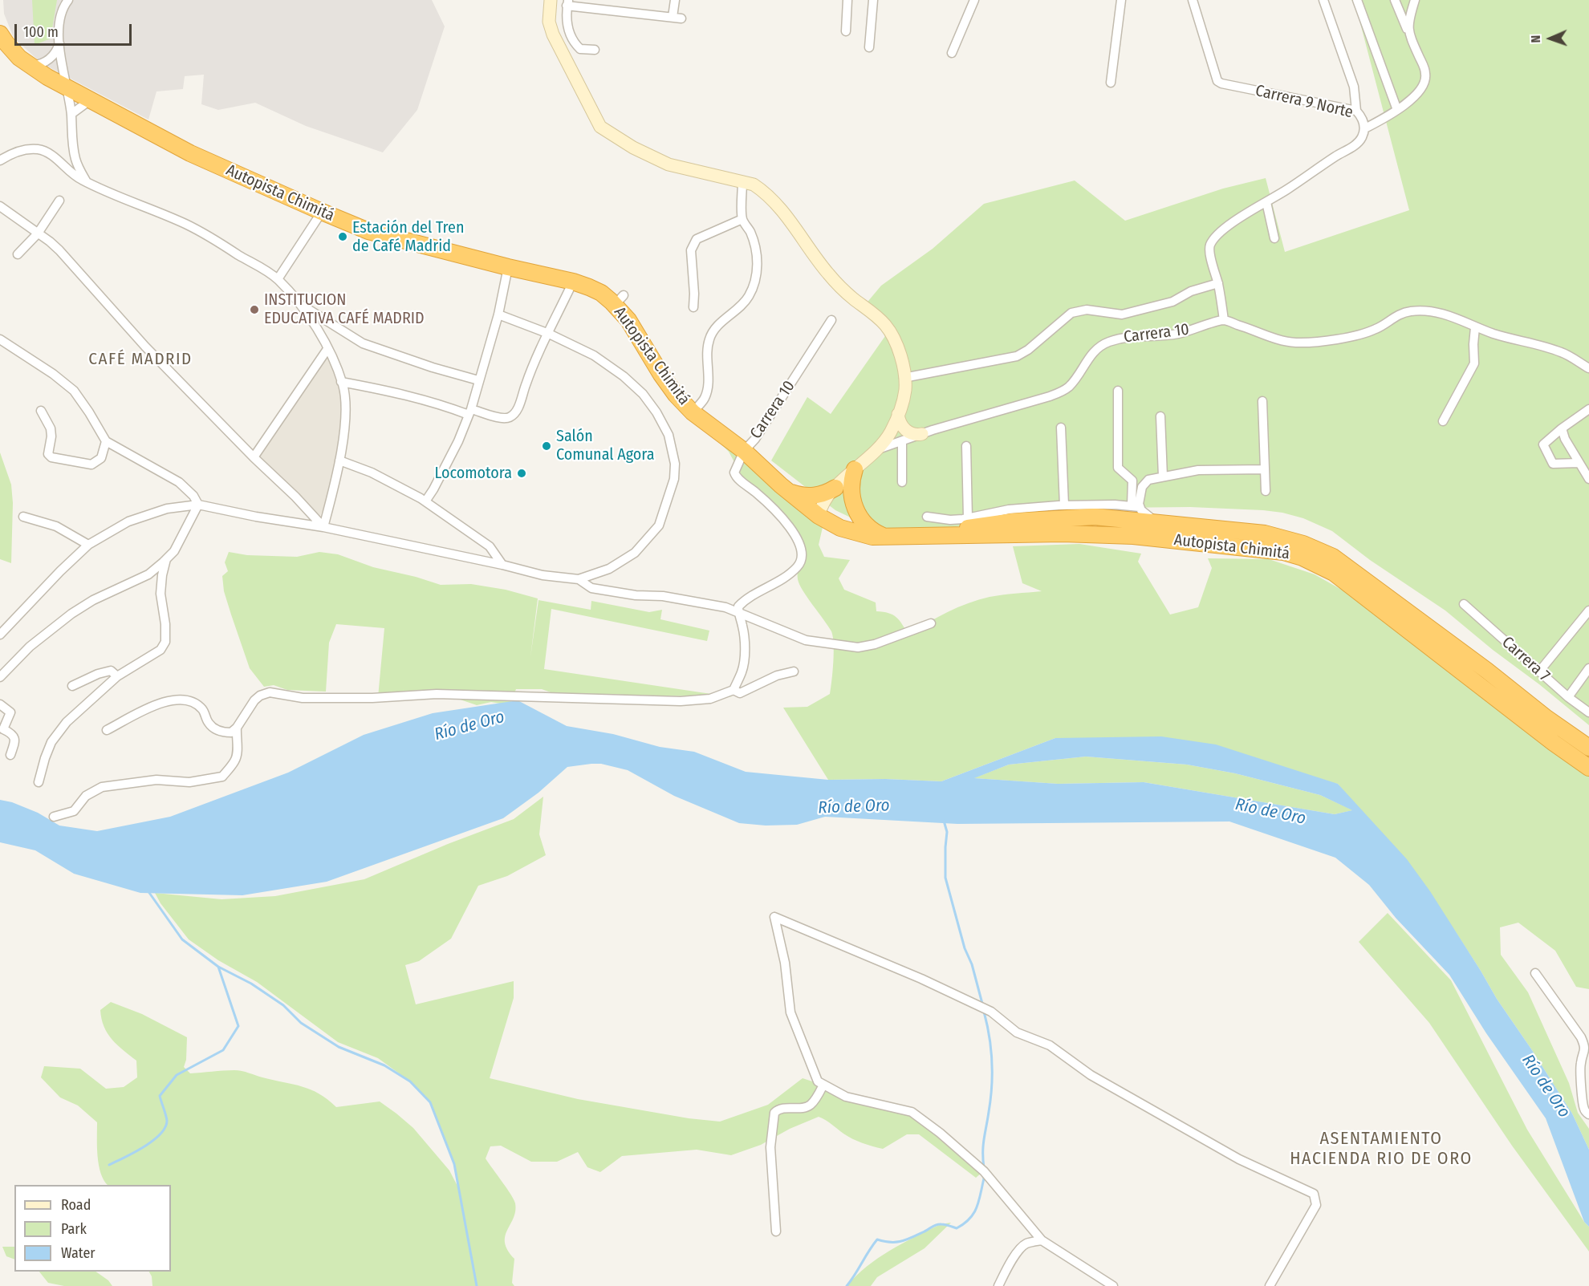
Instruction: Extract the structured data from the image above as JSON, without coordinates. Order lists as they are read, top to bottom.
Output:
{
  "streets": {
    "highway": ["Autopista Chimitá"],
    "street": ["Carrera 9 Norte", "Carrera 10", "Carrera 7"]
  },
  "crossings": [
    ["Carrera 9 Norte", "Carrera 10"],
    ["Autopista Chimitá", "Carrera 10"]
  ],
  "districts": ["CAFÉ MADRID", "ASENTAMIENTO HACIENDA RIO DE ORO"],
  "water": ["Río de Oro"],
  "places": [
    "Estación del Tren de Café Madrid",
    "INSTITUCION EDUCATIVA CAFÉ MADRID",
    "Salón Comunal Agora",
    "Locomotora"
  ],
  "legend": ["Road", "Park", "Water"],
  "scale_bar": "100 m",
  "north": "left"
}
